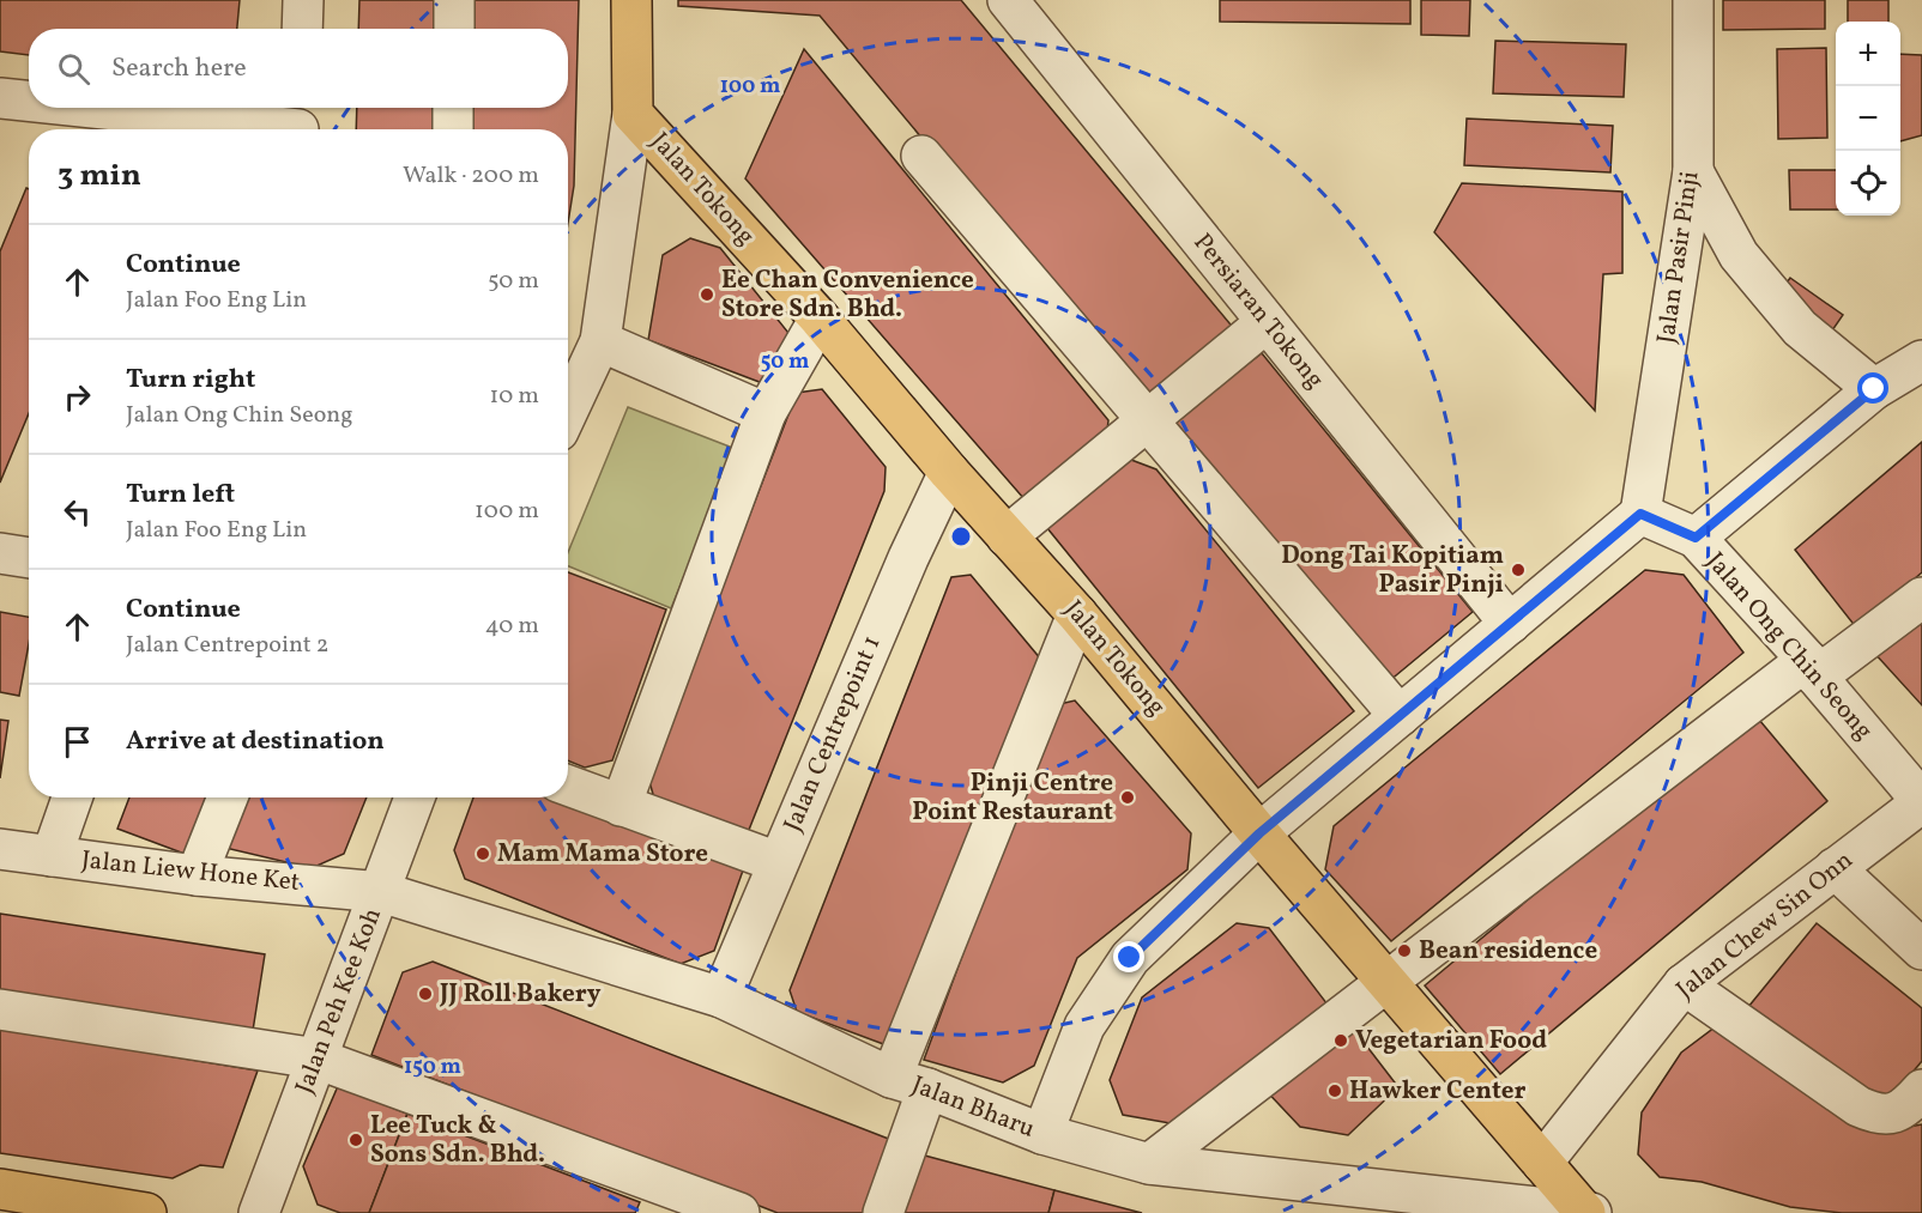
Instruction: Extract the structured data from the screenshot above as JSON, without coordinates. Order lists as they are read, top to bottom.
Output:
{
  "streets": {
    "main road": ["Jalan Tokong"],
    "street": [
      "Jalan Pasir Pinji",
      "Persiaran Tokong",
      "Jalan Ong Chin Seong",
      "Jalan Centrepoint 1",
      "Jalan Liew Hone Ket",
      "Jalan Chew Sin Onn",
      "Jalan Peh Kee Koh",
      "Jalan Bharu"
    ]
  },
  "crossings": [
    ["Jalan Tokong", "Jalan Centrepoint 1"],
    ["Jalan Tokong", "Jalan Chew Sin Onn"],
    ["Jalan Tokong", "Jalan Bharu"],
    ["Jalan Pasir Pinji", "Jalan Ong Chin Seong"],
    ["Jalan Ong Chin Seong", "Jalan Chew Sin Onn"],
    ["Jalan Centrepoint 1", "Jalan Bharu"],
    ["Jalan Liew Hone Ket", "Jalan Peh Kee Koh"],
    ["Jalan Liew Hone Ket", "Jalan Bharu"],
    ["Jalan Peh Kee Koh", "Jalan Bharu"]
  ],
  "places": [
    "Ee Chan Convenience Store Sdn. Bhd.",
    "Dong Tai Kopitiam Pasir Pinji",
    "Pinji Centre Point Restaurant",
    "Mam Mama Store",
    "Bean residence",
    "JJ Roll Bakery",
    "Vegetarian Food",
    "Hawker Center",
    "Lee Tuck & Sons Sdn. Bhd."
  ],
  "page": {
    "map_buttons": ["+", "−"],
    "search": "Search here",
    "heading": ["3 min", "Walk · 200 m"],
    "list": [
      ["Continue", "Jalan Foo Eng Lin", "50 m"],
      ["Turn right", "Jalan Ong Chin Seong", "10 m"],
      ["Turn left", "Jalan Foo Eng Lin", "100 m"],
      ["Continue", "Jalan Centrepoint 2", "40 m"],
      "Arrive at destination"
    ]
  },
  "rings": ["100 m", "50 m", "150 m"]
}
